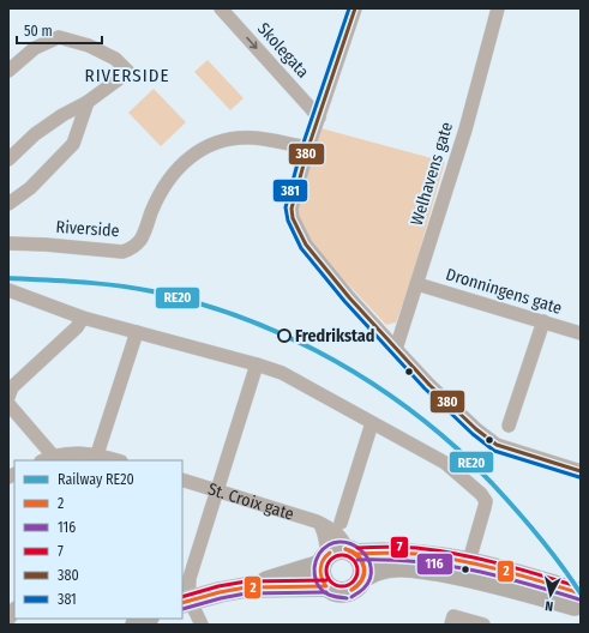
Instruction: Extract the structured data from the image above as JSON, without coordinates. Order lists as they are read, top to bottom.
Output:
{
  "streets": {
    "street": [
      "Skolegata",
      "Welhavens gate",
      "Riverside",
      "Dronningens gate",
      "St. Croix gate"
    ]
  },
  "crossings": [
    ["Welhavens gate", "Dronningens gate"]
  ],
  "one_way": ["Skolegata"],
  "districts": ["RIVERSIDE"],
  "places": ["Fredrikstad"],
  "lines": [
    "transit line 380",
    "transit line 381",
    "rail line RE20",
    "transit line 116",
    "transit line 7",
    "transit line 2"
  ],
  "legend": [
    "Railway RE20",
    "2",
    "116",
    "7",
    "380",
    "381"
  ],
  "scale_bar": "50 m",
  "north": "bottom"
}
